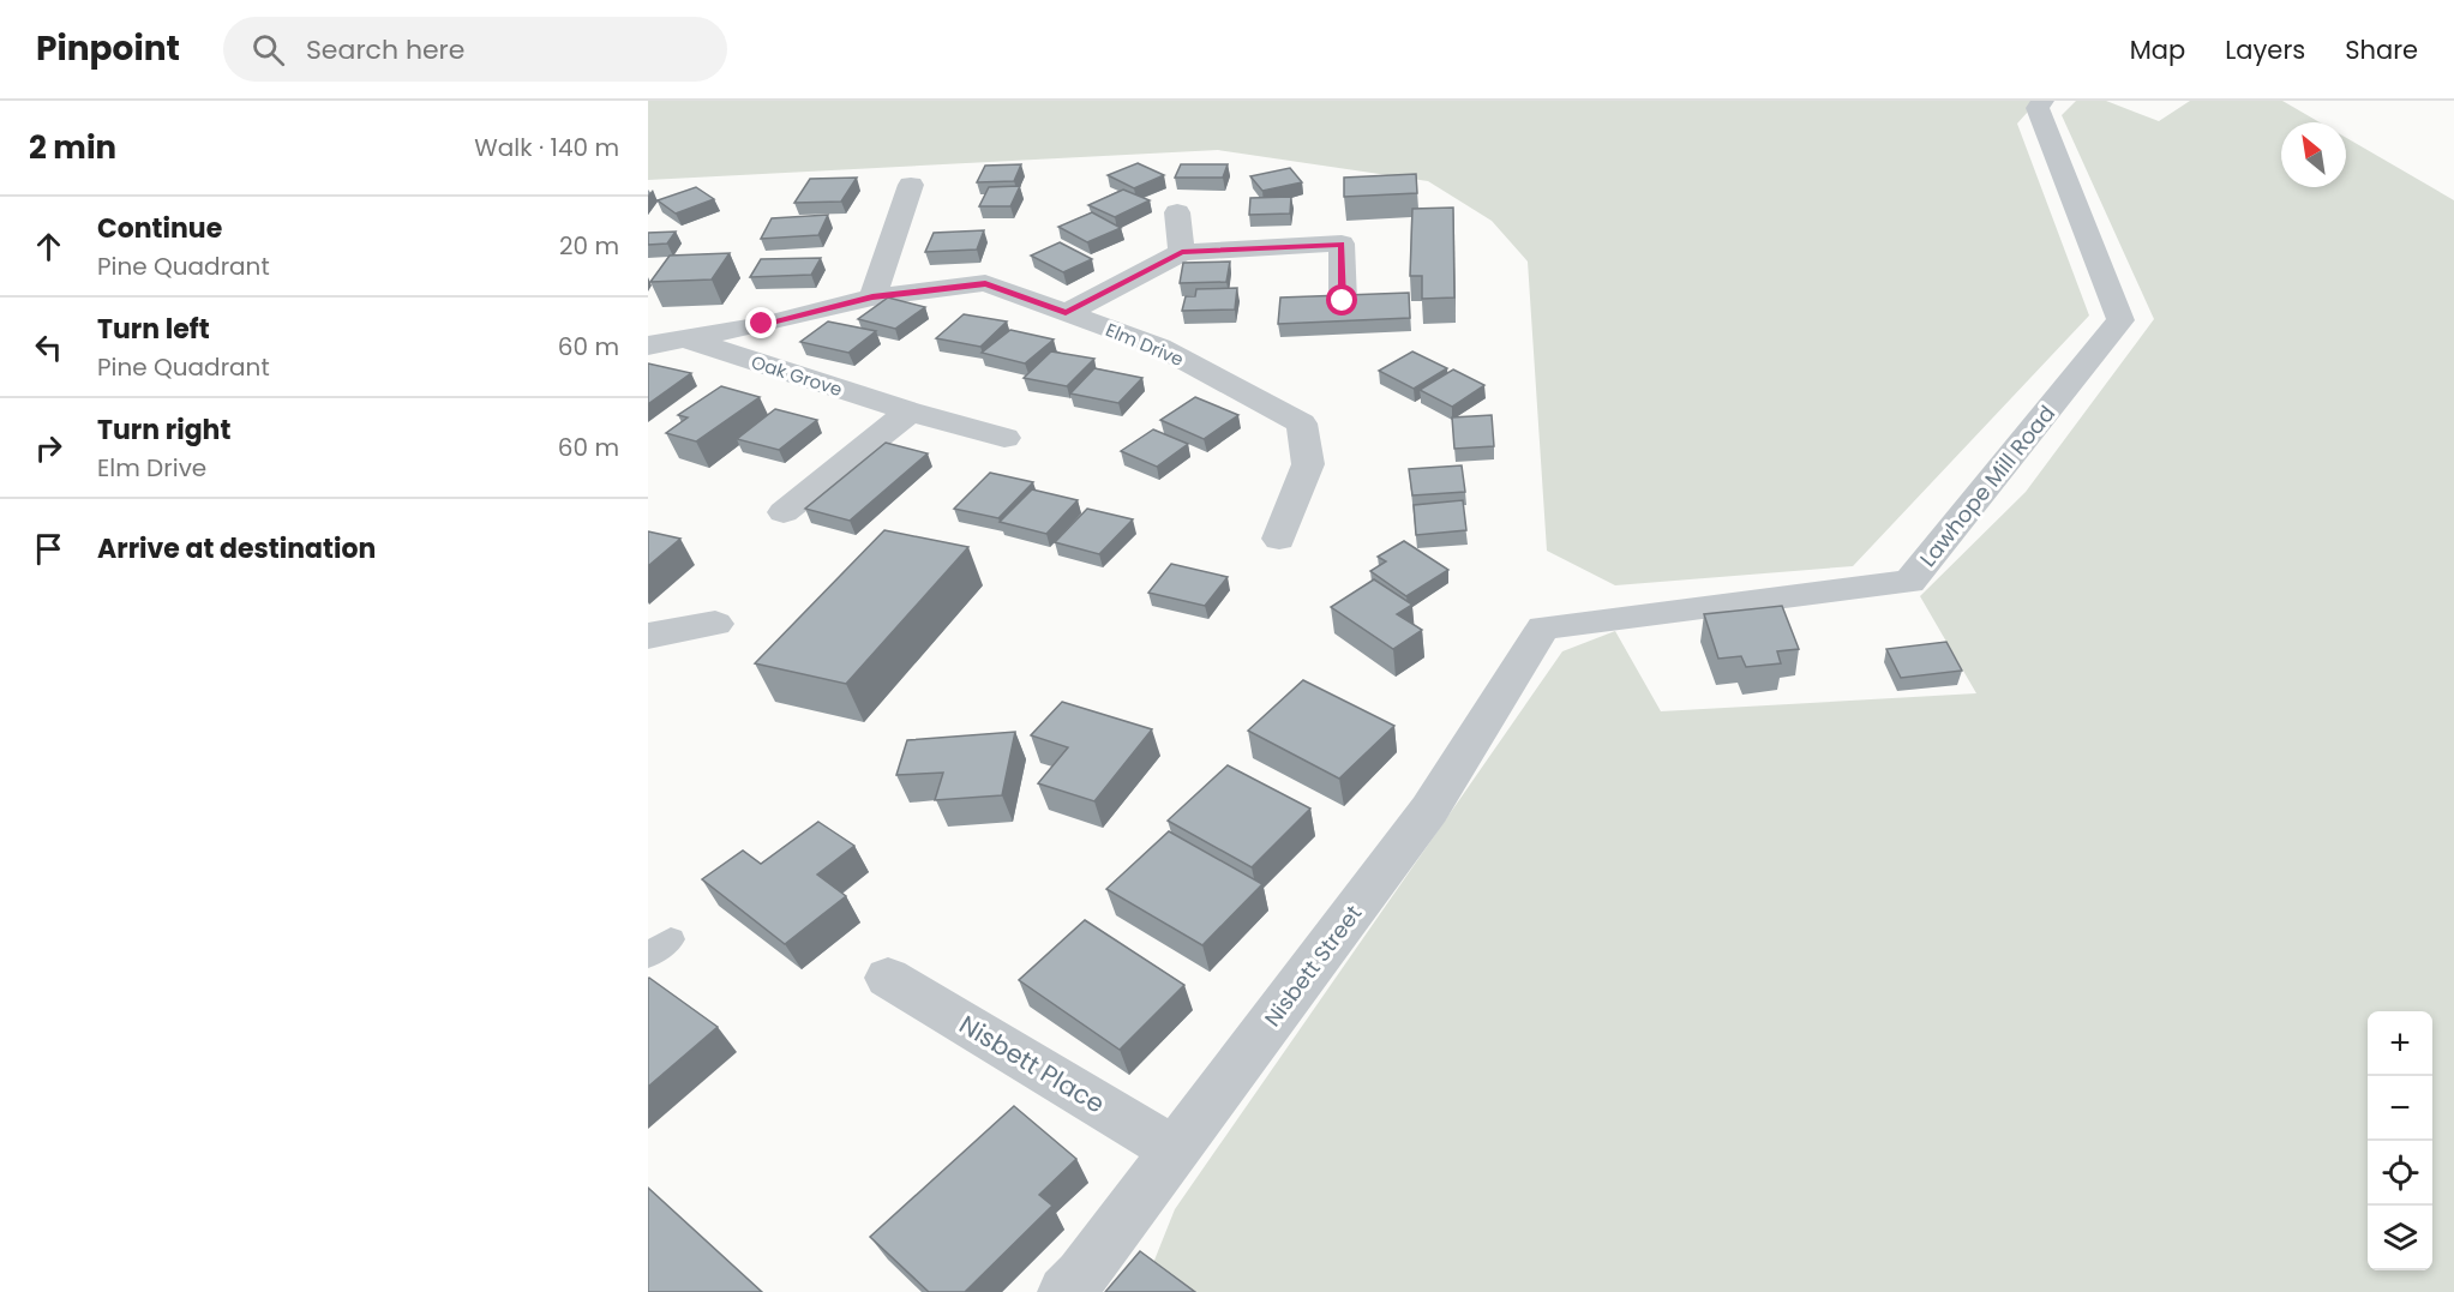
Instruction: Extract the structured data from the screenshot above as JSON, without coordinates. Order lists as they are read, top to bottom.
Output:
{
  "streets": {
    "street": [
      "Elm Drive",
      "Oak Grove",
      "Lawhope Mill Road",
      "Nisbett Street",
      "Nisbett Place"
    ]
  },
  "crossings": [
    ["Elm Drive", "Oak Grove"],
    ["Lawhope Mill Road", "Nisbett Street"],
    ["Nisbett Street", "Nisbett Place"]
  ],
  "north": "top left",
  "page": {
    "header": "Pinpoint",
    "search": "Search here",
    "nav": ["Map", "Layers", "Share"],
    "heading": ["2 min", "Walk · 140 m"],
    "list": [
      ["Continue", "Pine Quadrant", "20 m"],
      ["Turn left", "Pine Quadrant", "60 m"],
      ["Turn right", "Elm Drive", "60 m"],
      "Arrive at destination"
    ],
    "map_buttons": ["+", "−"]
  }
}
